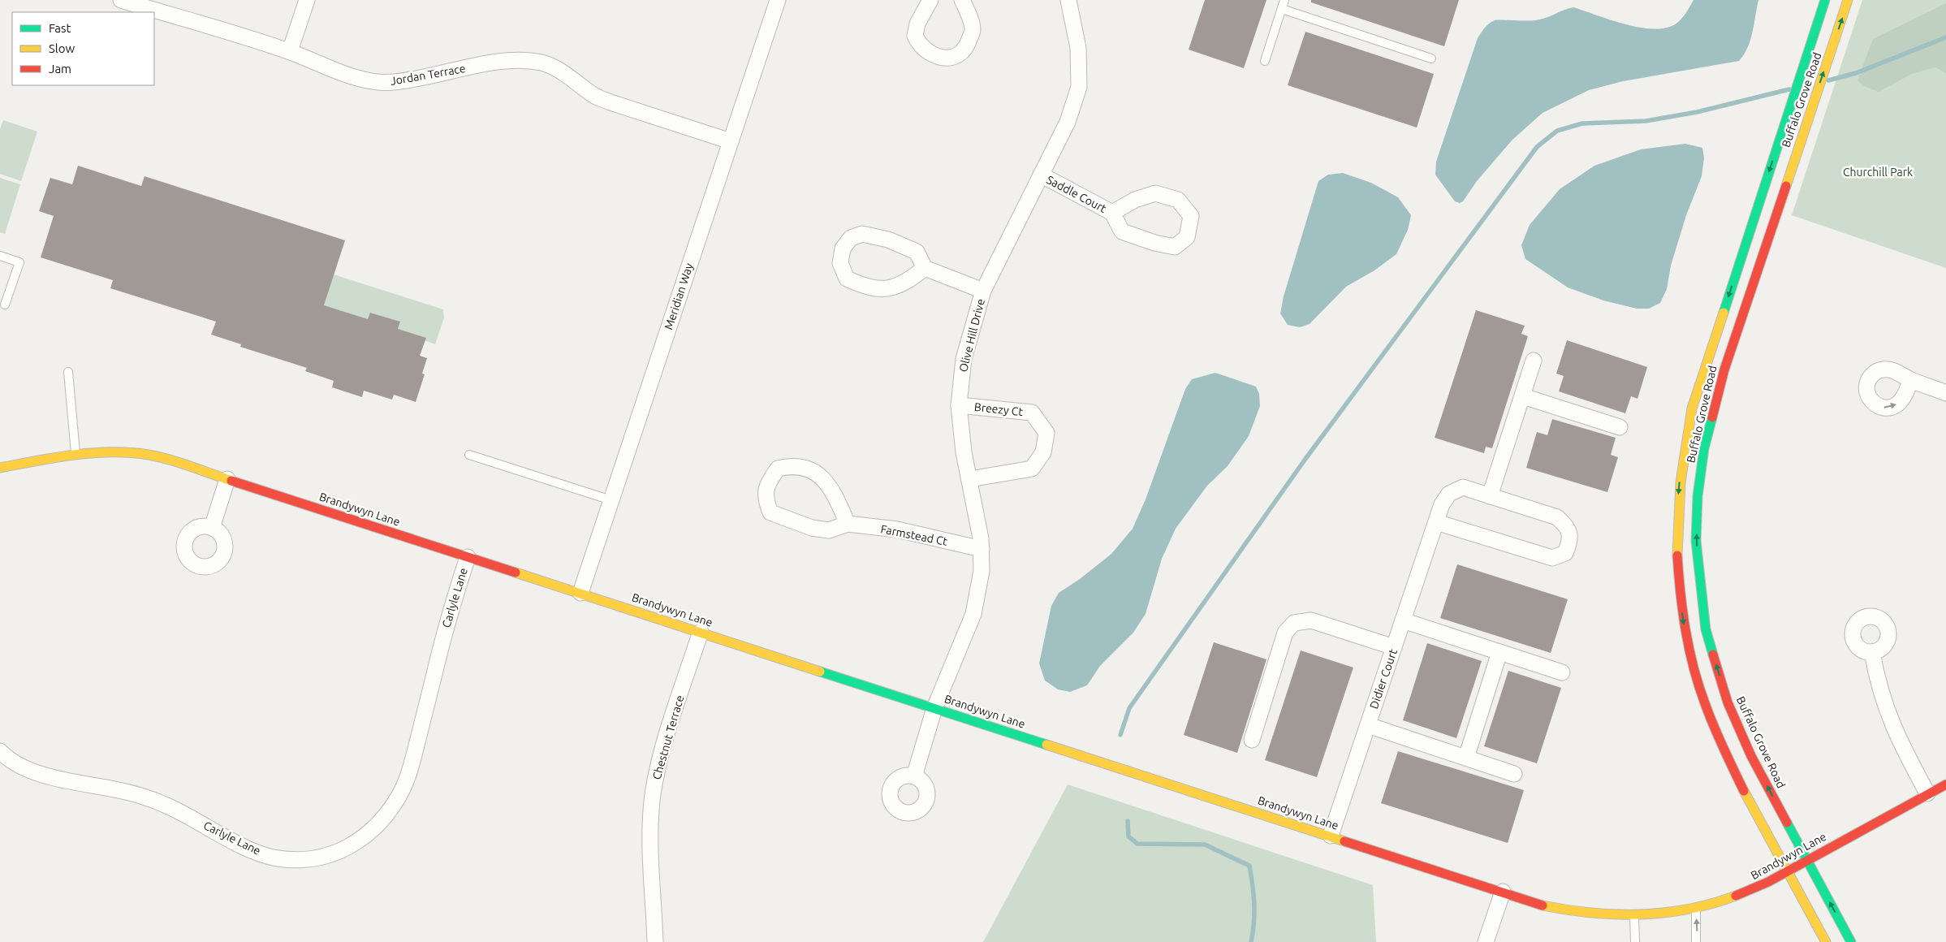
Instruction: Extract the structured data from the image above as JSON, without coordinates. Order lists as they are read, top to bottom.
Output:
{
  "streets": {
    "street": [
      "Jordan Terrace",
      "Buffalo Grove Road",
      "Saddle Court",
      "Meridian Way",
      "Olive Hill Drive",
      "Breezy Ct",
      "Brandywyn Lane",
      "Farmstead Ct",
      "Carlyle Lane",
      "Didier Court",
      "Chestnut Terrace"
    ]
  },
  "crossings": [
    ["Jordan Terrace", "Meridian Way"],
    ["Buffalo Grove Road", "Brandywyn Lane"],
    ["Saddle Court", "Olive Hill Drive"],
    ["Meridian Way", "Brandywyn Lane"],
    ["Olive Hill Drive", "Breezy Ct"],
    ["Olive Hill Drive", "Brandywyn Lane"],
    ["Olive Hill Drive", "Farmstead Ct"],
    ["Brandywyn Lane", "Carlyle Lane"],
    ["Brandywyn Lane", "Didier Court"],
    ["Brandywyn Lane", "Chestnut Terrace"]
  ],
  "parks": ["Churchill Park"],
  "legend": ["Fast", "Slow", "Jam"]
}
